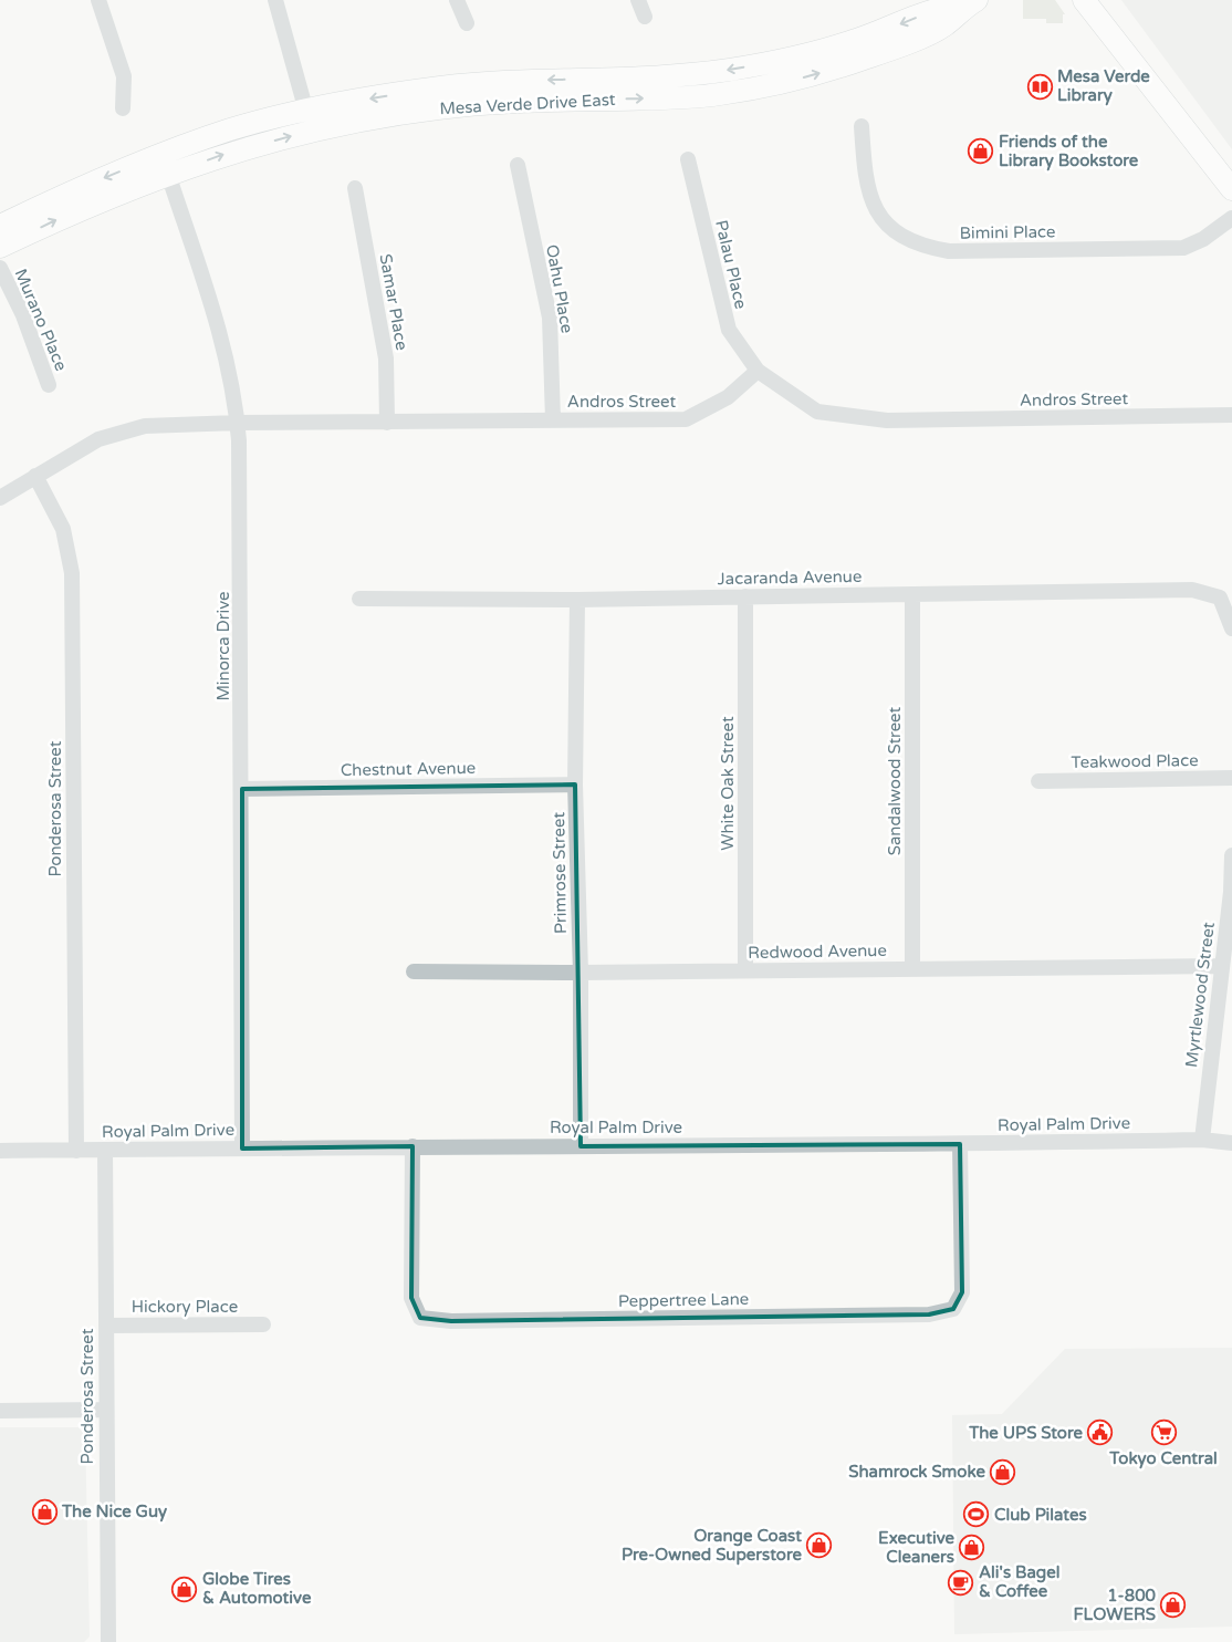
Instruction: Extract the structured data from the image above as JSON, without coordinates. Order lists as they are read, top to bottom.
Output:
{
  "streets": {
    "street": [
      "Mesa Verde Drive East",
      "Bimini Place",
      "Palau Place",
      "Oahu Place",
      "Samar Place",
      "Murano Place",
      "Andros Street",
      "Jacaranda Avenue",
      "Minorca Drive",
      "Teakwood Place",
      "Chestnut Avenue",
      "Sandalwood Street",
      "White Oak Street",
      "Ponderosa Street",
      "Primrose Street",
      "Redwood Avenue",
      "Myrtlewood Street",
      "Royal Palm Drive",
      "Peppertree Lane",
      "Hickory Place"
    ]
  },
  "crossings": [
    ["Mesa Verde Drive East", "Minorca Drive"],
    ["Palau Place", "Andros Street"],
    ["Oahu Place", "Andros Street"],
    ["Samar Place", "Andros Street"],
    ["Andros Street", "Minorca Drive"],
    ["Andros Street", "Ponderosa Street"],
    ["Jacaranda Avenue", "Sandalwood Street"],
    ["Jacaranda Avenue", "White Oak Street"],
    ["Jacaranda Avenue", "Primrose Street"],
    ["Minorca Drive", "Chestnut Avenue"],
    ["Minorca Drive", "Royal Palm Drive"],
    ["Chestnut Avenue", "Primrose Street"],
    ["Sandalwood Street", "Redwood Avenue"],
    ["White Oak Street", "Redwood Avenue"],
    ["Ponderosa Street", "Royal Palm Drive"],
    ["Ponderosa Street", "Hickory Place"],
    ["Primrose Street", "Redwood Avenue"],
    ["Primrose Street", "Royal Palm Drive"],
    ["Redwood Avenue", "Myrtlewood Street"],
    ["Myrtlewood Street", "Royal Palm Drive"],
    ["Royal Palm Drive", "Peppertree Lane"]
  ],
  "places": {
    "library": ["Mesa Verde Library"],
    "shop": [
      "Friends of the Library Bookstore",
      "Shamrock Smoke",
      "The Nice Guy",
      "Orange Coast Pre-Owned Superstore",
      "Executive Cleaners",
      "Globe Tires & Automotive",
      "1-800 FLOWERS"
    ],
    "public building": ["The UPS Store"],
    "supermarket": ["Tokyo Central"],
    "sports": ["Club Pilates"],
    "cafe": ["Ali's Bagel & Coffee"]
  }
}
